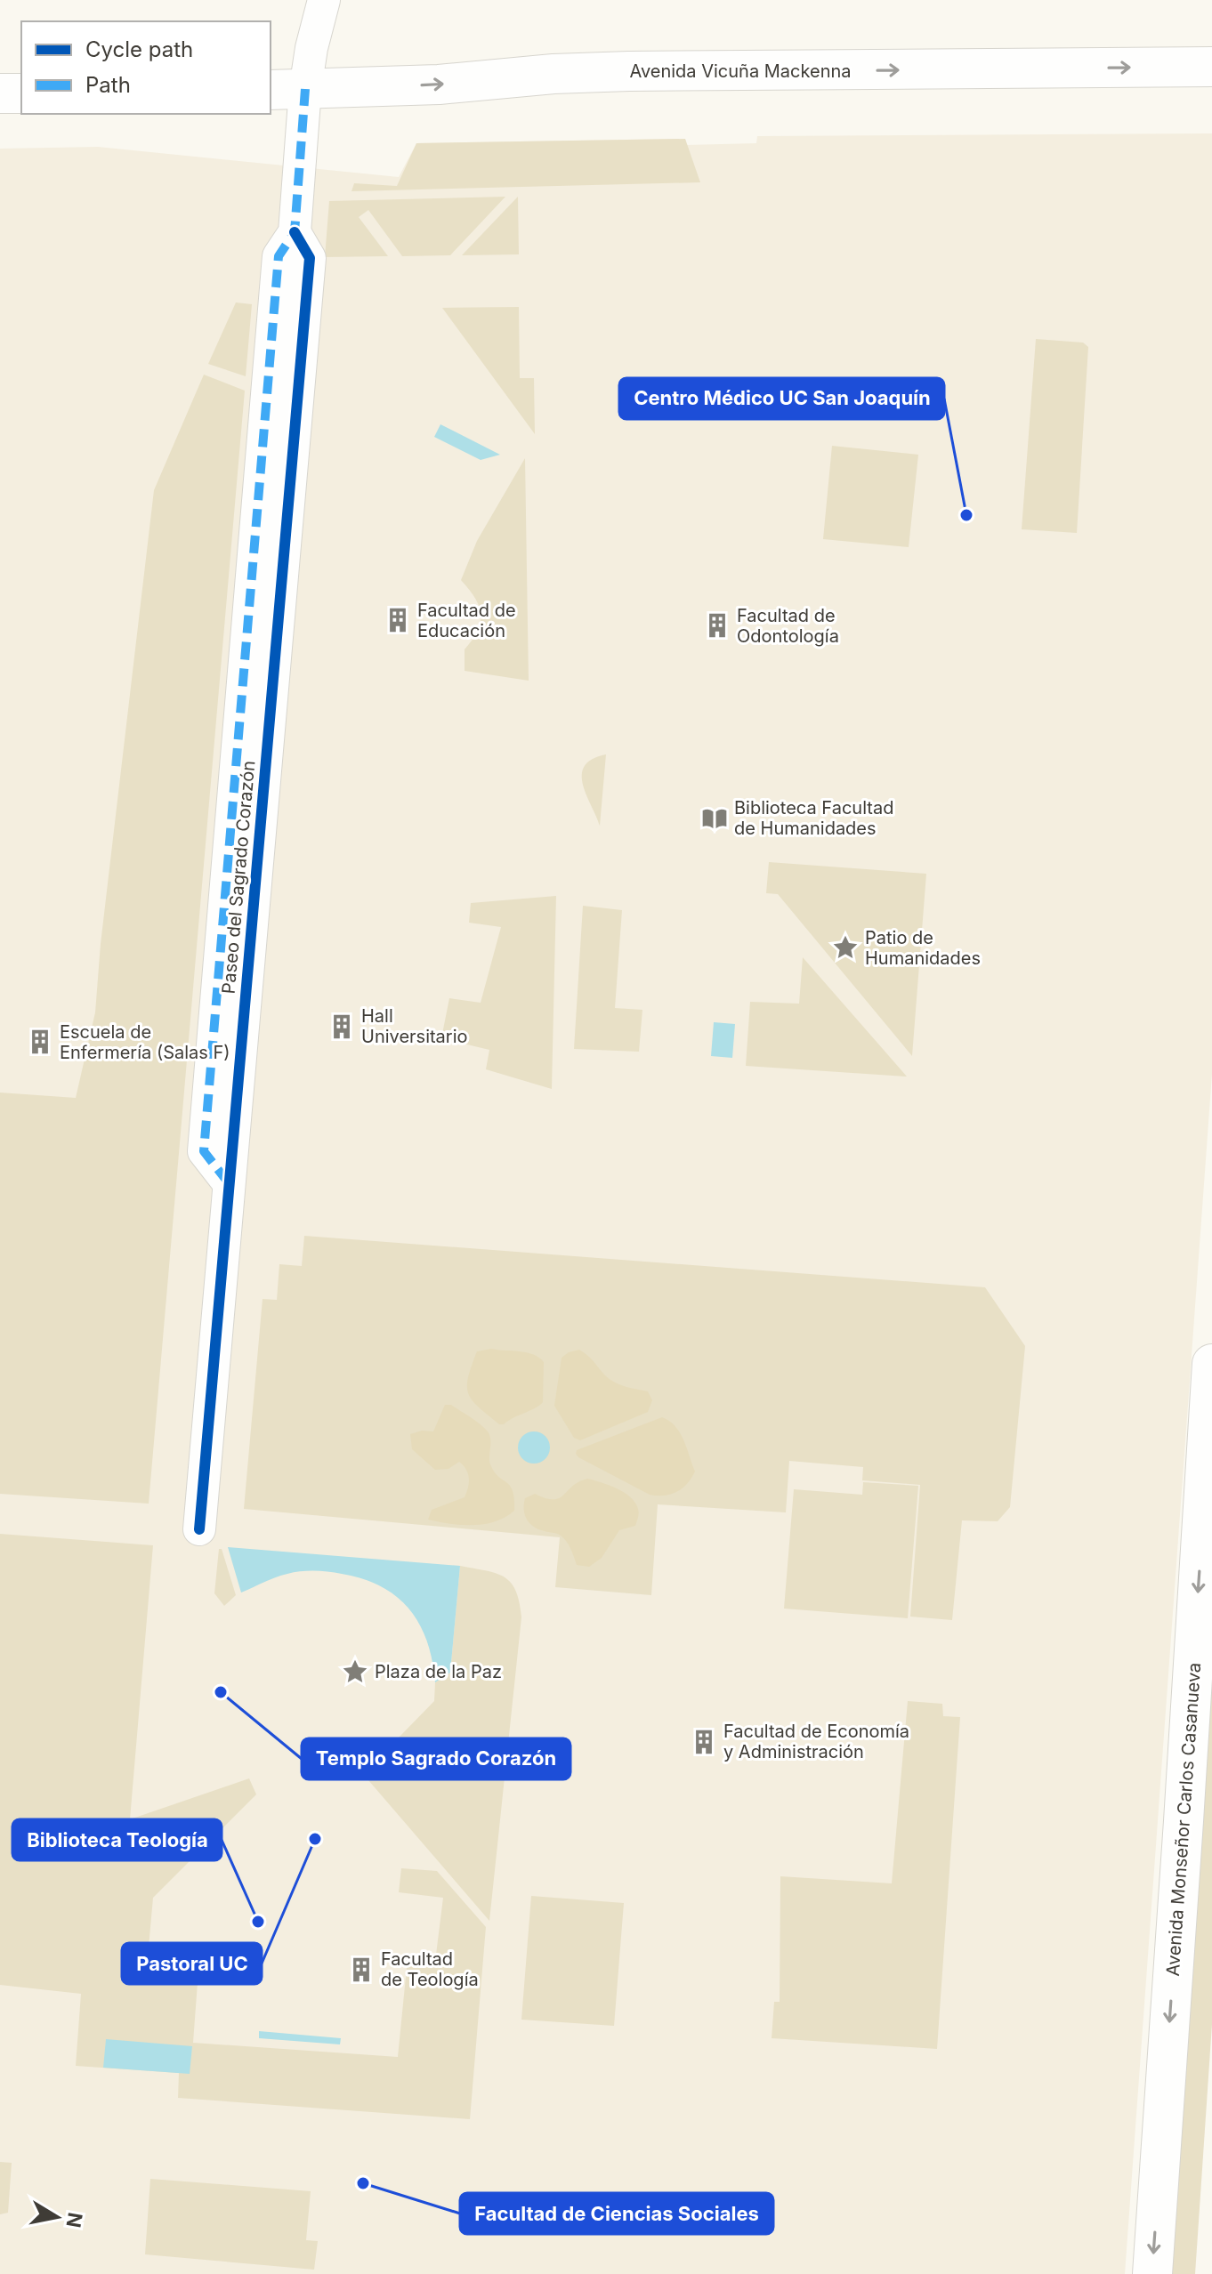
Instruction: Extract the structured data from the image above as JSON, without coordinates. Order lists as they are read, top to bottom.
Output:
{
  "streets": {
    "main road": ["Avenida Vicuña Mackenna", "Avenida Monseñor Carlos Casanueva"],
    "street": ["Paseo del Sagrado Corazón"]
  },
  "crossings": [
    ["Avenida Vicuña Mackenna", "Paseo del Sagrado Corazón"]
  ],
  "one_way": ["Avenida Vicuña Mackenna", "Avenida Monseñor Carlos Casanueva"],
  "places": {
    "other": [
      "Centro Médico UC San Joaquín",
      "Templo Sagrado Corazón",
      "Pastoral UC",
      "Biblioteca Teología",
      "Facultad de Ciencias Sociales"
    ],
    "building": [
      "Facultad de Educación",
      "Facultad de Odontología",
      "Hall Universitario",
      "Escuela de Enfermería (Salas F)",
      "Facultad de Economía y Administración",
      "Facultad de Teología"
    ],
    "library": ["Biblioteca Facultad de Humanidades"],
    "place": ["Patio de Humanidades", "Plaza de la Paz"]
  },
  "legend": ["Cycle path", "Path"],
  "north": "right"
}
